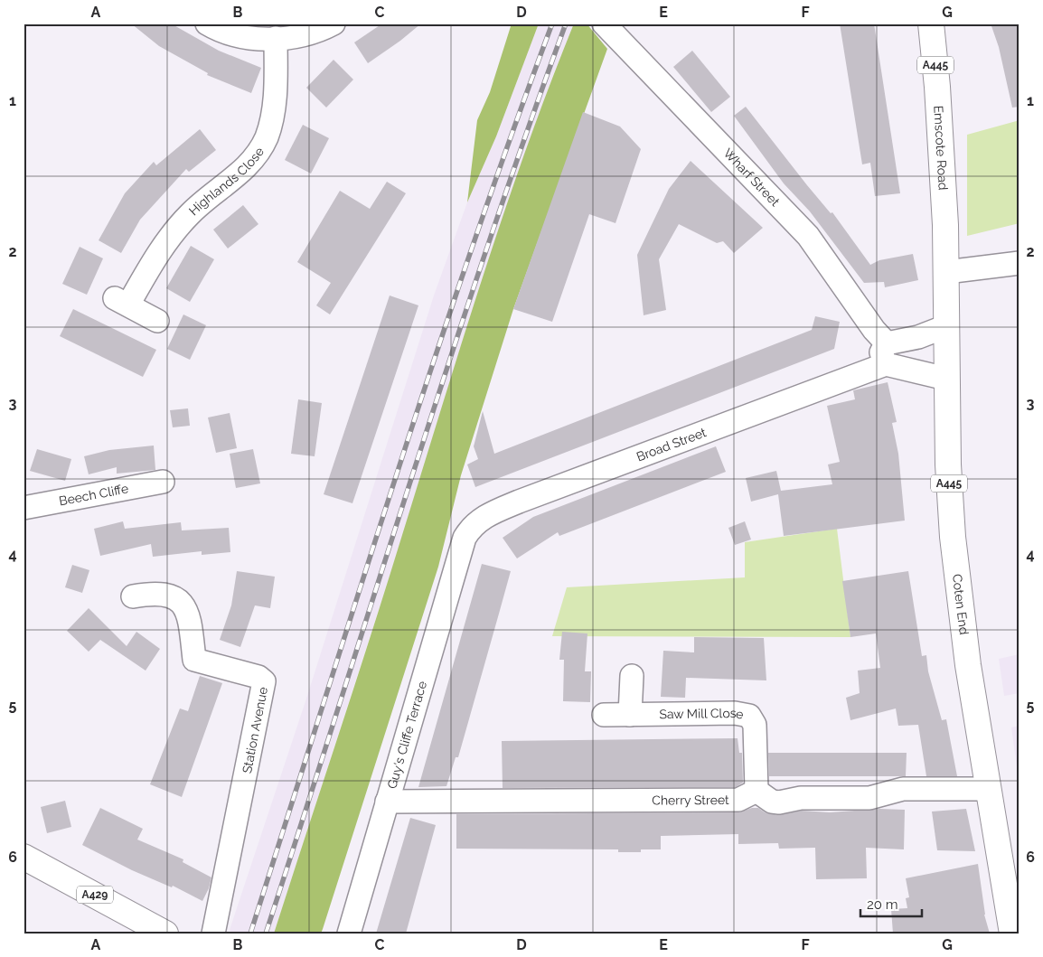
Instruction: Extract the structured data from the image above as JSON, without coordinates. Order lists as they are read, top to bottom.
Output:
{
  "streets": {
    "main road": [
      "A445",
      "Emscote Road",
      "Coten End",
      "A429"
    ],
    "street": [
      "Wharf Street",
      "Highlands Close",
      "Broad Street",
      "Beech Cliffe",
      "Saw Mill Close",
      "Station Avenue",
      "Guy's Cliffe Terrace",
      "Cherry Street"
    ]
  },
  "crossings": [
    ["Emscote Road", "Coten End"],
    ["Wharf Street", "Broad Street"],
    ["Broad Street", "Coten End"],
    ["Broad Street", "Guy's Cliffe Terrace"],
    ["Saw Mill Close", "Cherry Street"],
    ["Guy's Cliffe Terrace", "Cherry Street"]
  ],
  "scale_bar": "20 m",
  "grid": {
    "columns": [
      "A",
      "B",
      "C",
      "D",
      "E",
      "F",
      "G"
    ],
    "rows": [
      "1",
      "2",
      "3",
      "4",
      "5",
      "6"
    ]
  }
}
